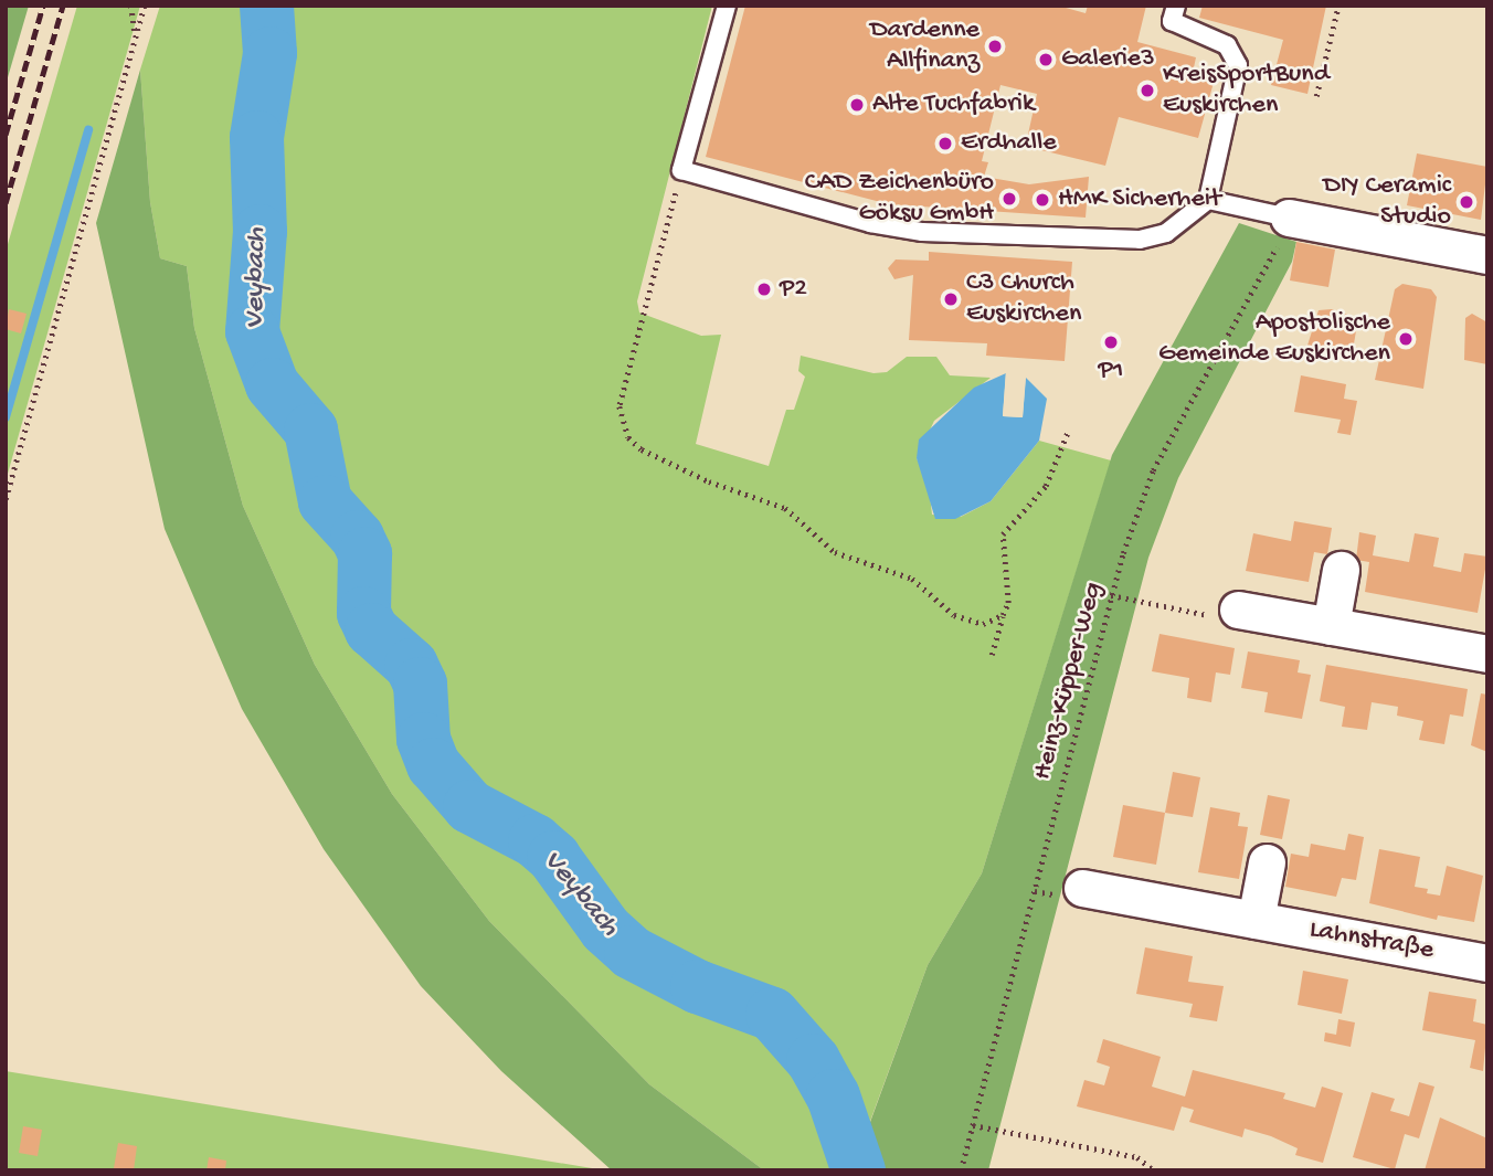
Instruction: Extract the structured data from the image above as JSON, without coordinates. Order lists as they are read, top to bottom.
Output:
{
  "streets": {
    "street": ["Lahnstraße"],
    "path": ["Heinz-Küpper-Weg"]
  },
  "water": ["Veybach"],
  "places": [
    "Dardenne Allfinanz",
    "Galerie3",
    "KreisSportBund Euskirchen",
    "Alte Tuchfabrik",
    "Erdhalle",
    "CAD Zeichenbüro Göksu GmbH",
    "HMK Sicherheit",
    "DIY Ceramic Studio",
    "P2",
    "C3 Church Euskirchen",
    "Apostolische Gemeinde Euskirchen",
    "P1"
  ]
}
